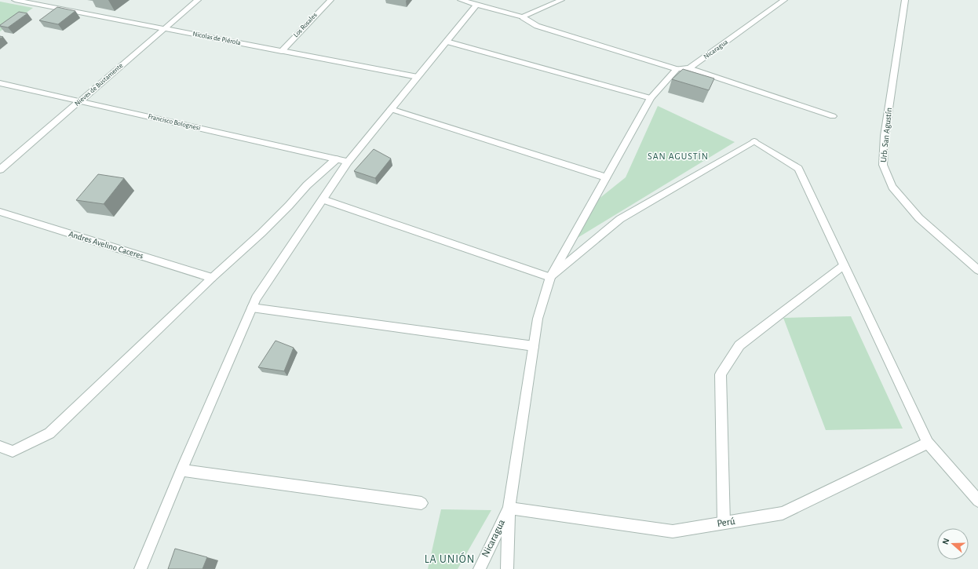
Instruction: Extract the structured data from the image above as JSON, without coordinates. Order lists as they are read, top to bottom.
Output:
{
  "streets": {
    "street": [
      "Los Rosales",
      "Nicolas de Piérola",
      "Nicaragua",
      "Nieves de Bustamente",
      "Francisco Bolognesi",
      "Urb. San Agustín",
      "Andres Avelino Caceres",
      "Perú"
    ]
  },
  "crossings": [
    ["Los Rosales", "Nicolas de Piérola"],
    ["Nicolas de Piérola", "Nieves de Bustamente"],
    ["Nicaragua", "Perú"],
    ["Nieves de Bustamente", "Francisco Bolognesi"]
  ],
  "districts": ["SAN AGUSTÍN", "LA UNIÓN"],
  "north": "left"
}
